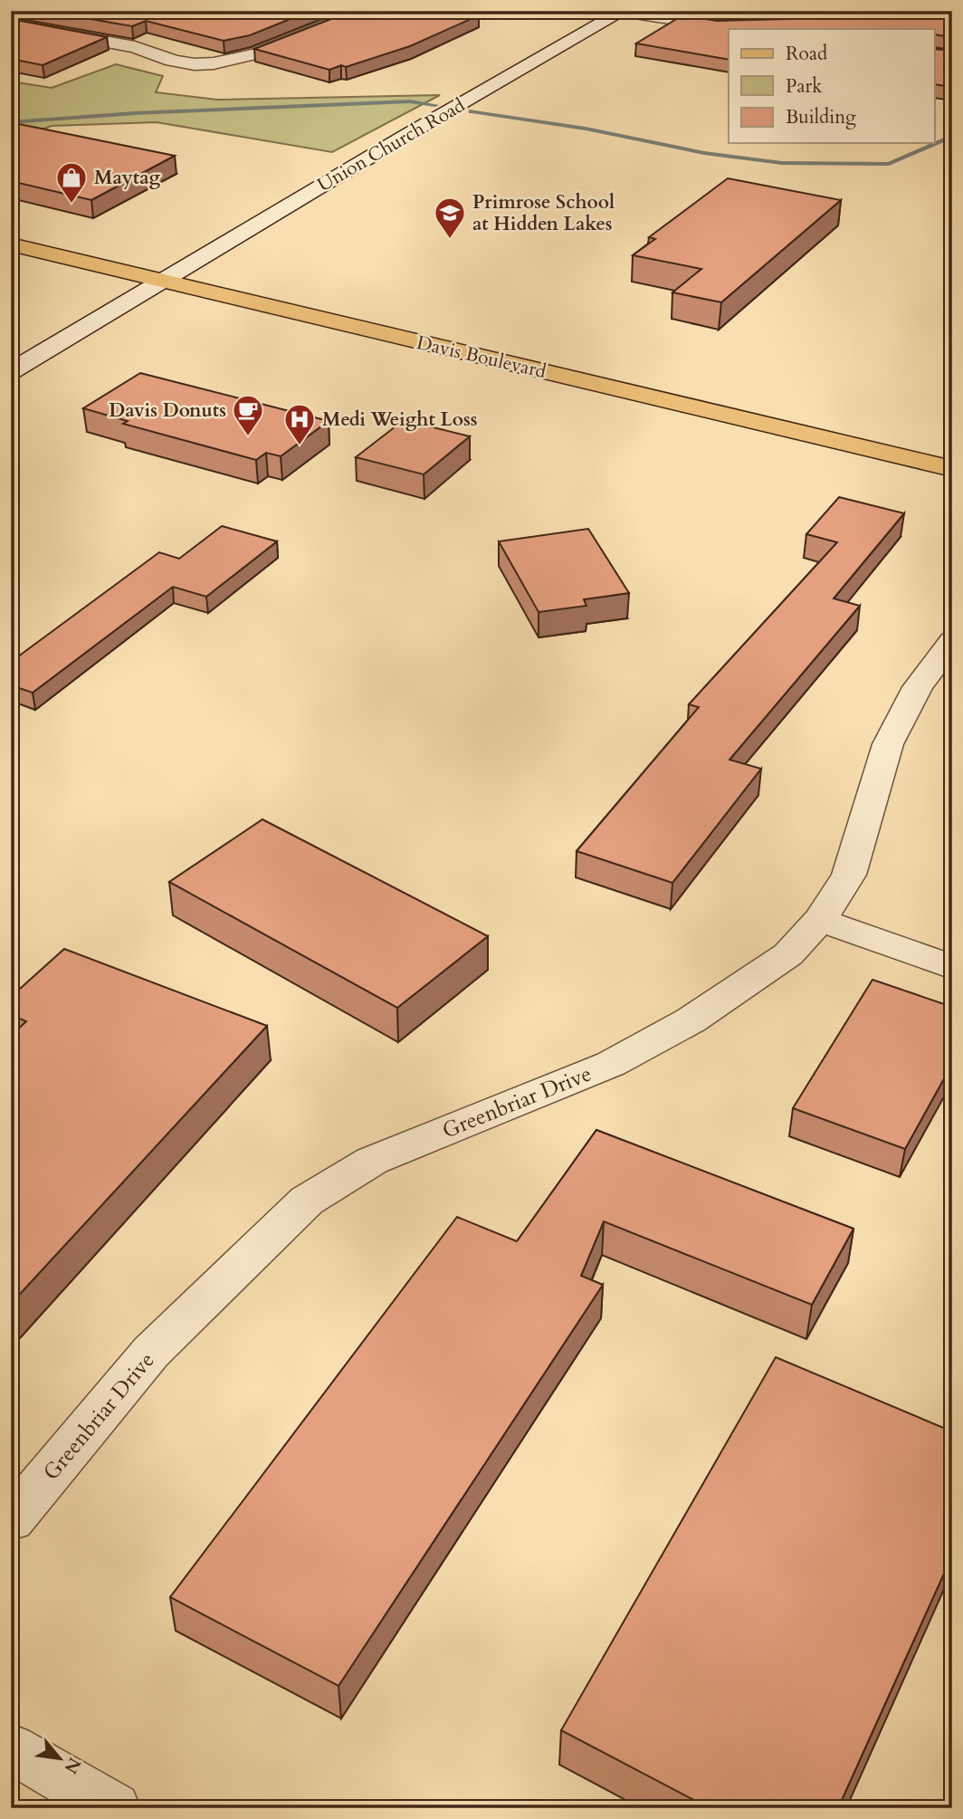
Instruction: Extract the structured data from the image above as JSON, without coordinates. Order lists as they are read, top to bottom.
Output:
{
  "streets": {
    "main road": ["Davis Boulevard"],
    "street": ["Union Church Road", "Greenbriar Drive"]
  },
  "crossings": [
    ["Union Church Road", "Davis Boulevard"]
  ],
  "places": {
    "shop": ["Maytag"],
    "school or university": ["Primrose School at Hidden Lakes"],
    "cafe": ["Davis Donuts"],
    "hospital": ["Medi Weight Loss"]
  },
  "legend": ["Road", "Park", "Building"],
  "north": "bottom right"
}
